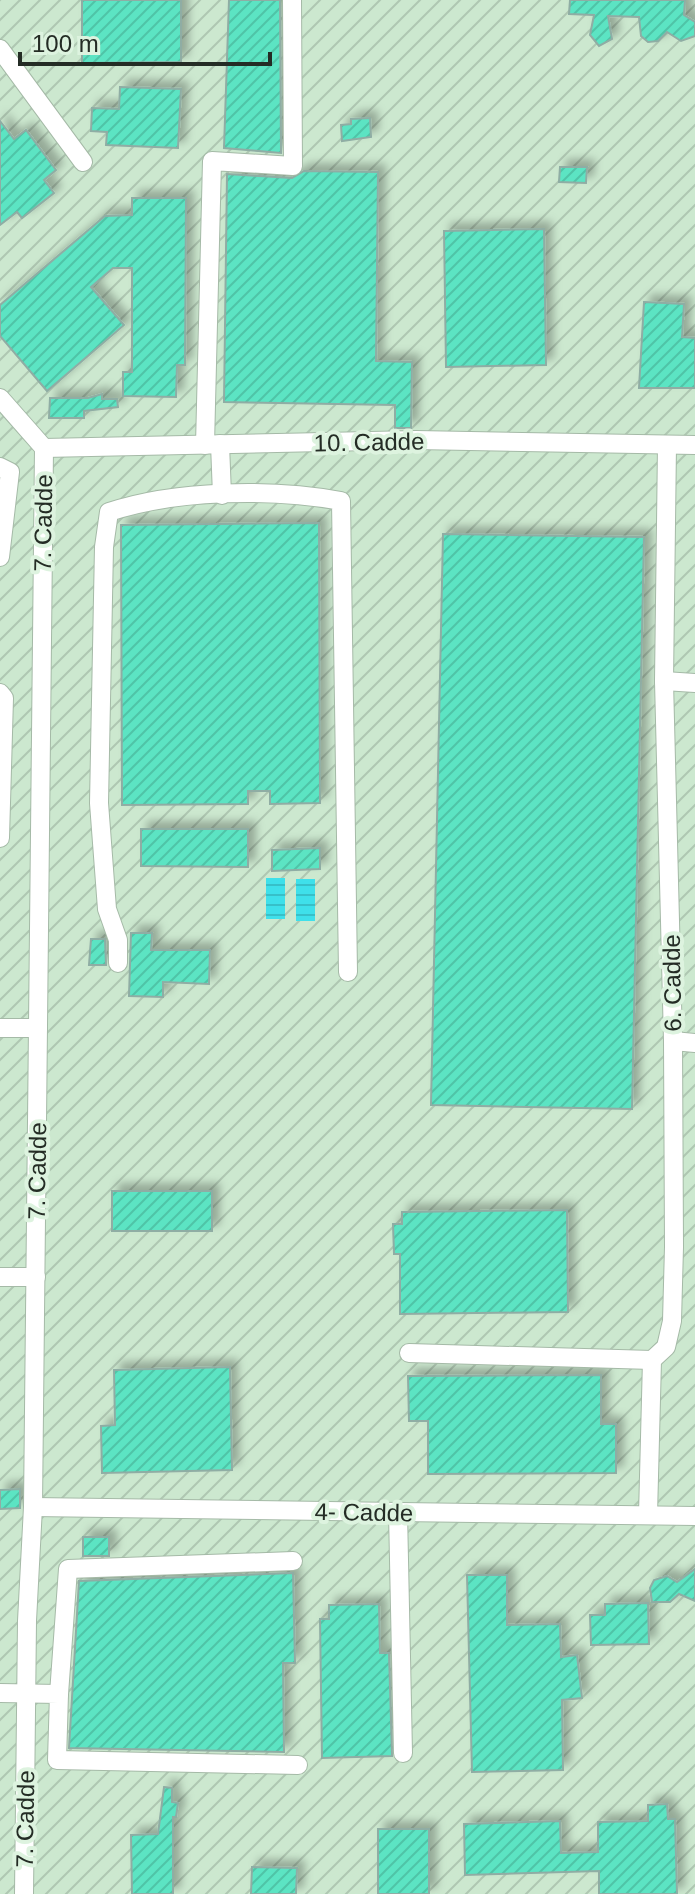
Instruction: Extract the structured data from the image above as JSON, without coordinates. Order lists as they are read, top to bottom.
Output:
{
  "streets": {
    "lane": [
      "10. Cadde",
      "7. Cadde",
      "6. Cadde",
      "4- Cadde"
    ]
  },
  "crossings": [
    ["10. Cadde", "7. Cadde"],
    ["10. Cadde", "6. Cadde"],
    ["7. Cadde", "4- Cadde"],
    ["6. Cadde", "4- Cadde"]
  ],
  "scale_bar": "100 m"
}
